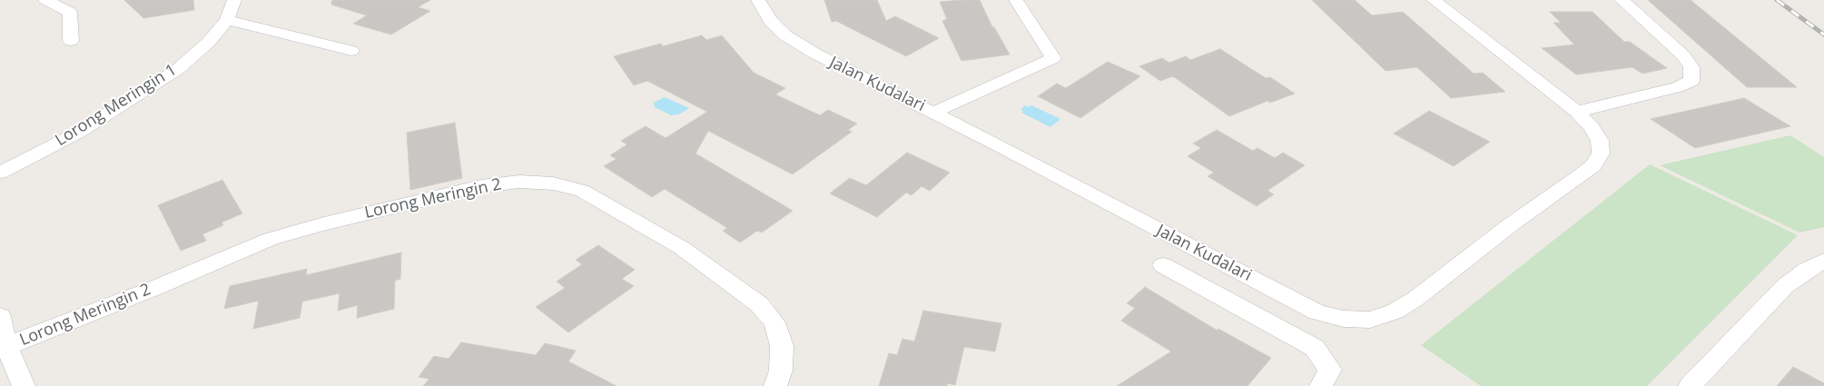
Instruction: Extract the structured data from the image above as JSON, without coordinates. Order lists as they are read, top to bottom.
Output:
{
  "streets": {
    "street": ["Jalan Kudalari", "Lorong Meringin 1", "Lorong Meringin 2"]
  }
}
